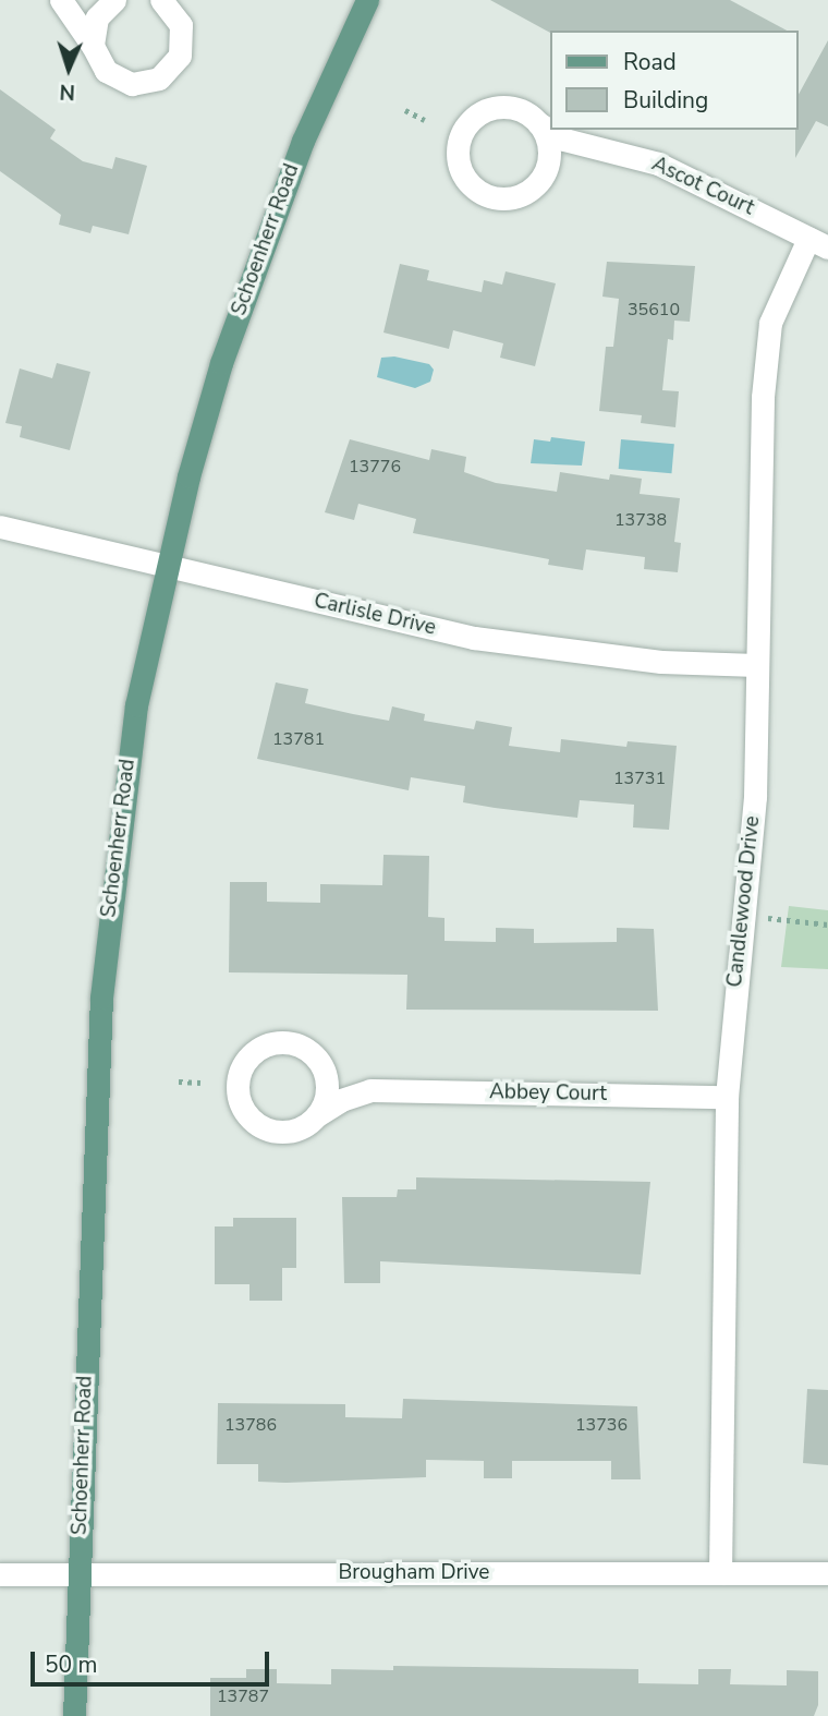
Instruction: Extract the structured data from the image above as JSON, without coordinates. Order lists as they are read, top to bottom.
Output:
{
  "streets": {
    "main road": ["Schoenherr Road"],
    "street": [
      "Ascot Court",
      "Carlisle Drive",
      "Candlewood Drive",
      "Abbey Court",
      "Brougham Drive"
    ]
  },
  "crossings": [
    ["Ascot Court", "Candlewood Drive"],
    ["Schoenherr Road", "Carlisle Drive"],
    ["Schoenherr Road", "Brougham Drive"],
    ["Carlisle Drive", "Candlewood Drive"],
    ["Candlewood Drive", "Abbey Court"],
    ["Candlewood Drive", "Brougham Drive"]
  ],
  "house_numbers": [
    "35610",
    "13776",
    "13738",
    "13781",
    "13731",
    "13786",
    "13736",
    "13787"
  ],
  "legend": ["Road", "Building"],
  "scale_bar": "50 m",
  "north": "bottom"
}
